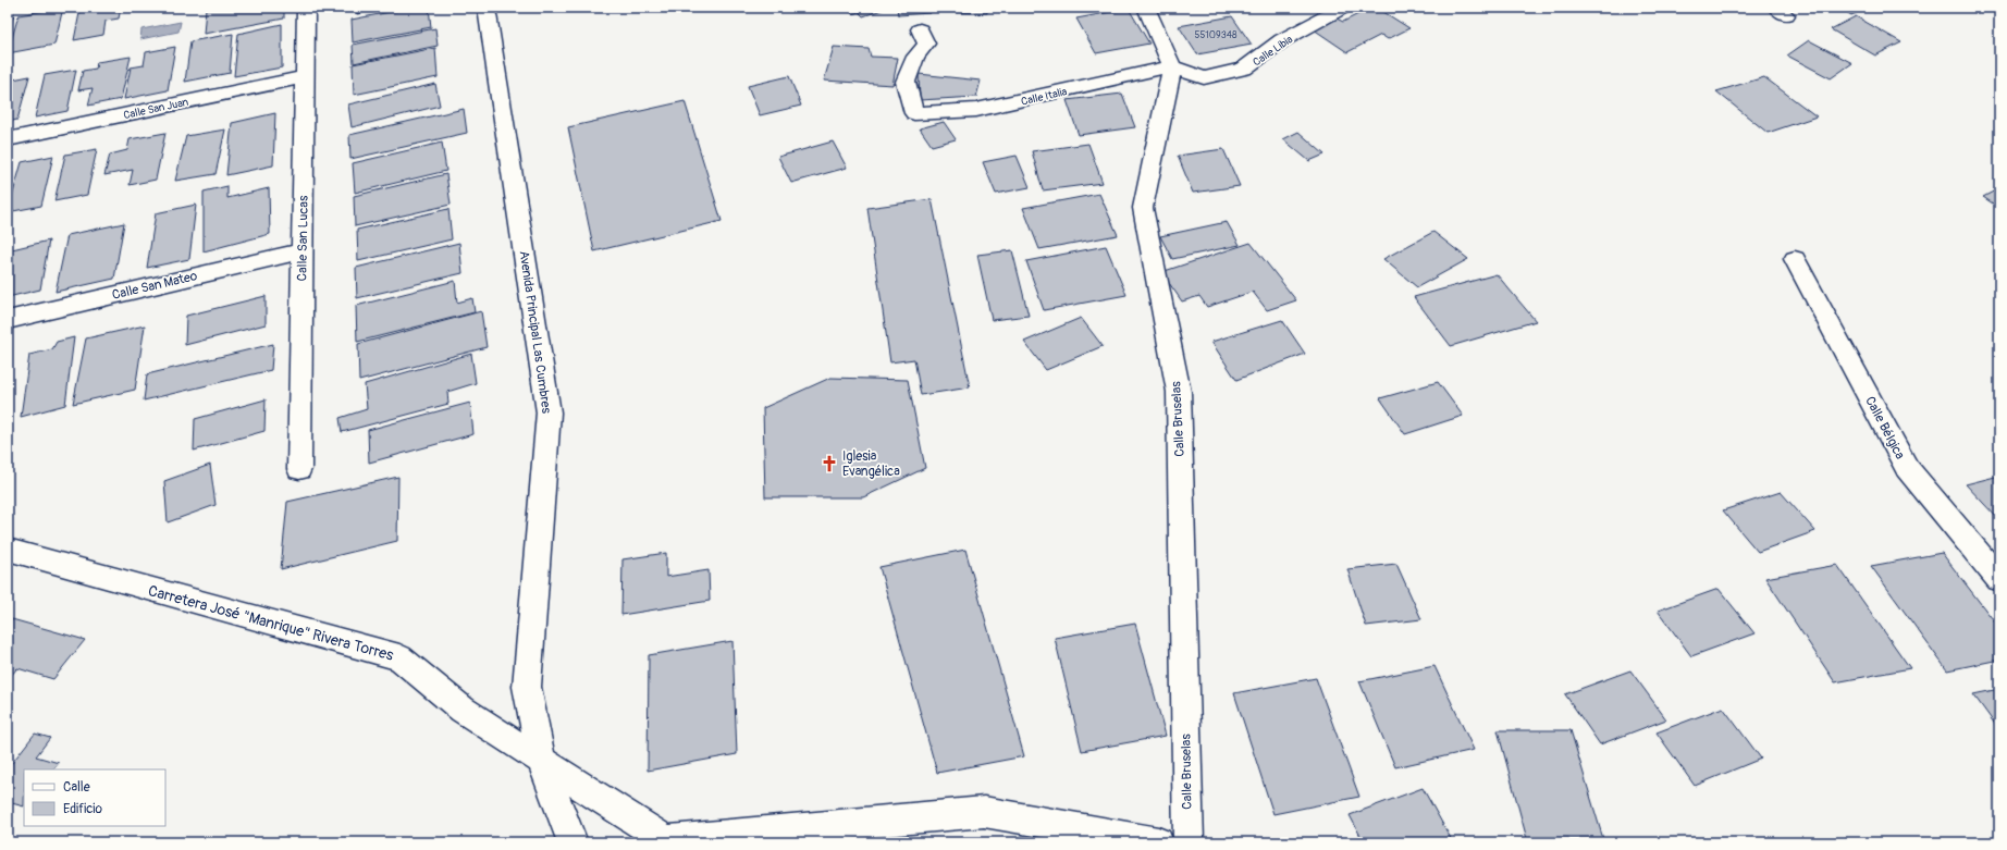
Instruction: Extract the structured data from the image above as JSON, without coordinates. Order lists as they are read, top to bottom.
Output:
{
  "streets": {
    "street": [
      "Calle Libia",
      "Calle Italia",
      "Calle San Juan",
      "Calle San Lucas",
      "Calle San Mateo",
      "Avenida Principal Las Cumbres",
      "Calle Bruselas",
      "Calle Bélgica",
      "Carretera José \"Manrique\" Rivera Torres"
    ]
  },
  "crossings": [
    ["Calle Libia", "Calle Italia"],
    ["Calle Libia", "Calle Bruselas"],
    ["Calle Italia", "Calle Bruselas"],
    ["Calle San Juan", "Calle San Lucas"],
    ["Calle San Lucas", "Calle San Mateo"],
    ["Avenida Principal Las Cumbres", "Carretera José \"Manrique\" Rivera Torres"]
  ],
  "places": {
    "church": ["Iglesia Evangélica"]
  },
  "house_numbers": ["55109348"],
  "legend": ["Calle", "Edificio"]
}
